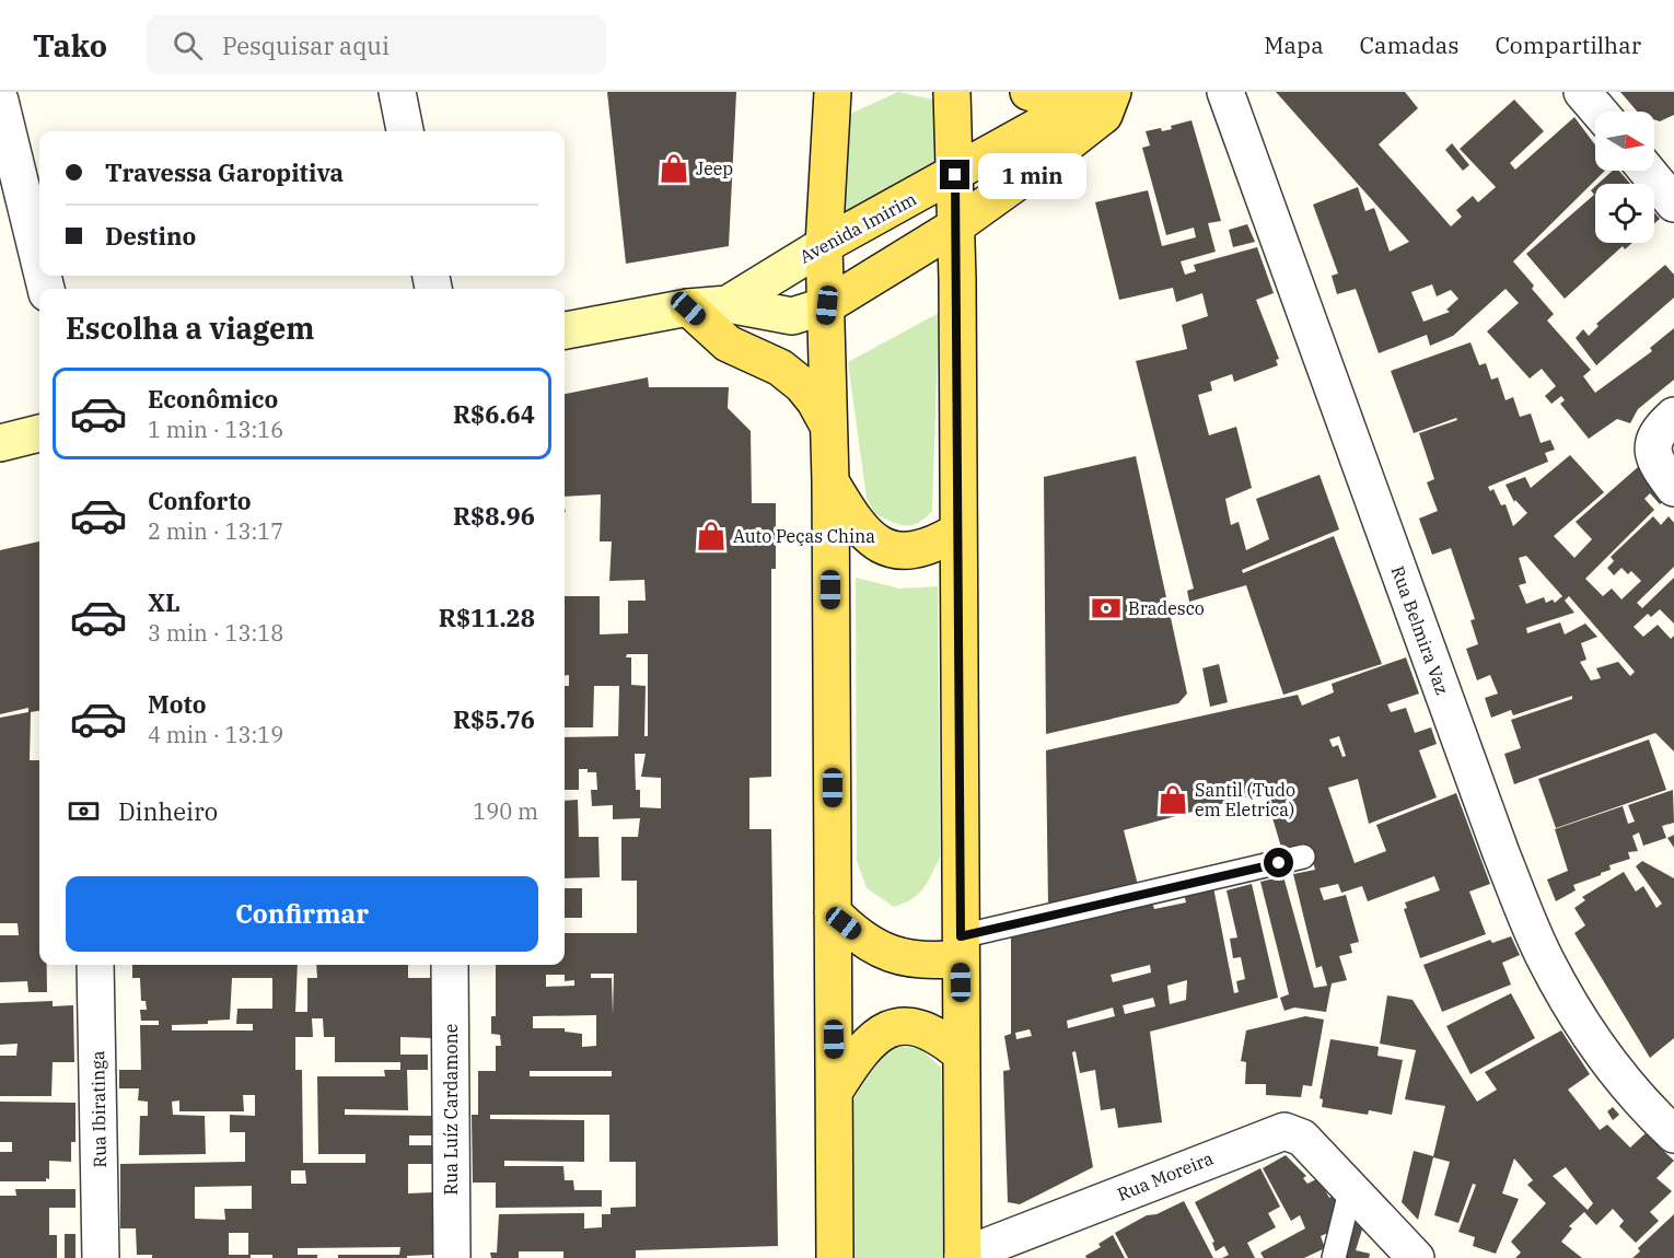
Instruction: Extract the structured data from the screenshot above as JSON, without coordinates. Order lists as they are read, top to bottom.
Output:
{
  "streets": {
    "main road": ["Avenida Imirim"],
    "street": [
      "Rua Belmira Vaz",
      "Rua Ibiratinga",
      "Rua Luíz Cardamone",
      "Rua Moreira"
    ]
  },
  "places": {
    "shop": ["Jeep", "Auto Peças China", "Santil (Tudo em Eletrica)"],
    "bank": ["Bradesco"]
  },
  "north": "right",
  "page": {
    "header": "Tako",
    "search": "Pesquisar aqui",
    "nav": ["Mapa", "Camadas", "Compartilhar"],
    "banner": ["Travessa Garopitiva", "Destino"],
    "bubble": "1 min",
    "heading": "Escolha a viagem",
    "list": [
      {
        "name": "Econômico",
        "note": "1 min · 13:16",
        "value": "R$6.64"
      },
      {
        "name": "Conforto",
        "note": "2 min · 13:17",
        "value": "R$8.96"
      },
      {
        "name": "XL",
        "note": "3 min · 13:18",
        "value": "R$11.28"
      },
      {
        "name": "Moto",
        "note": "4 min · 13:19",
        "value": "R$5.76"
      }
    ],
    "pay": ["Dinheiro", "190 m"],
    "buttons": "Confirmar"
  }
}
